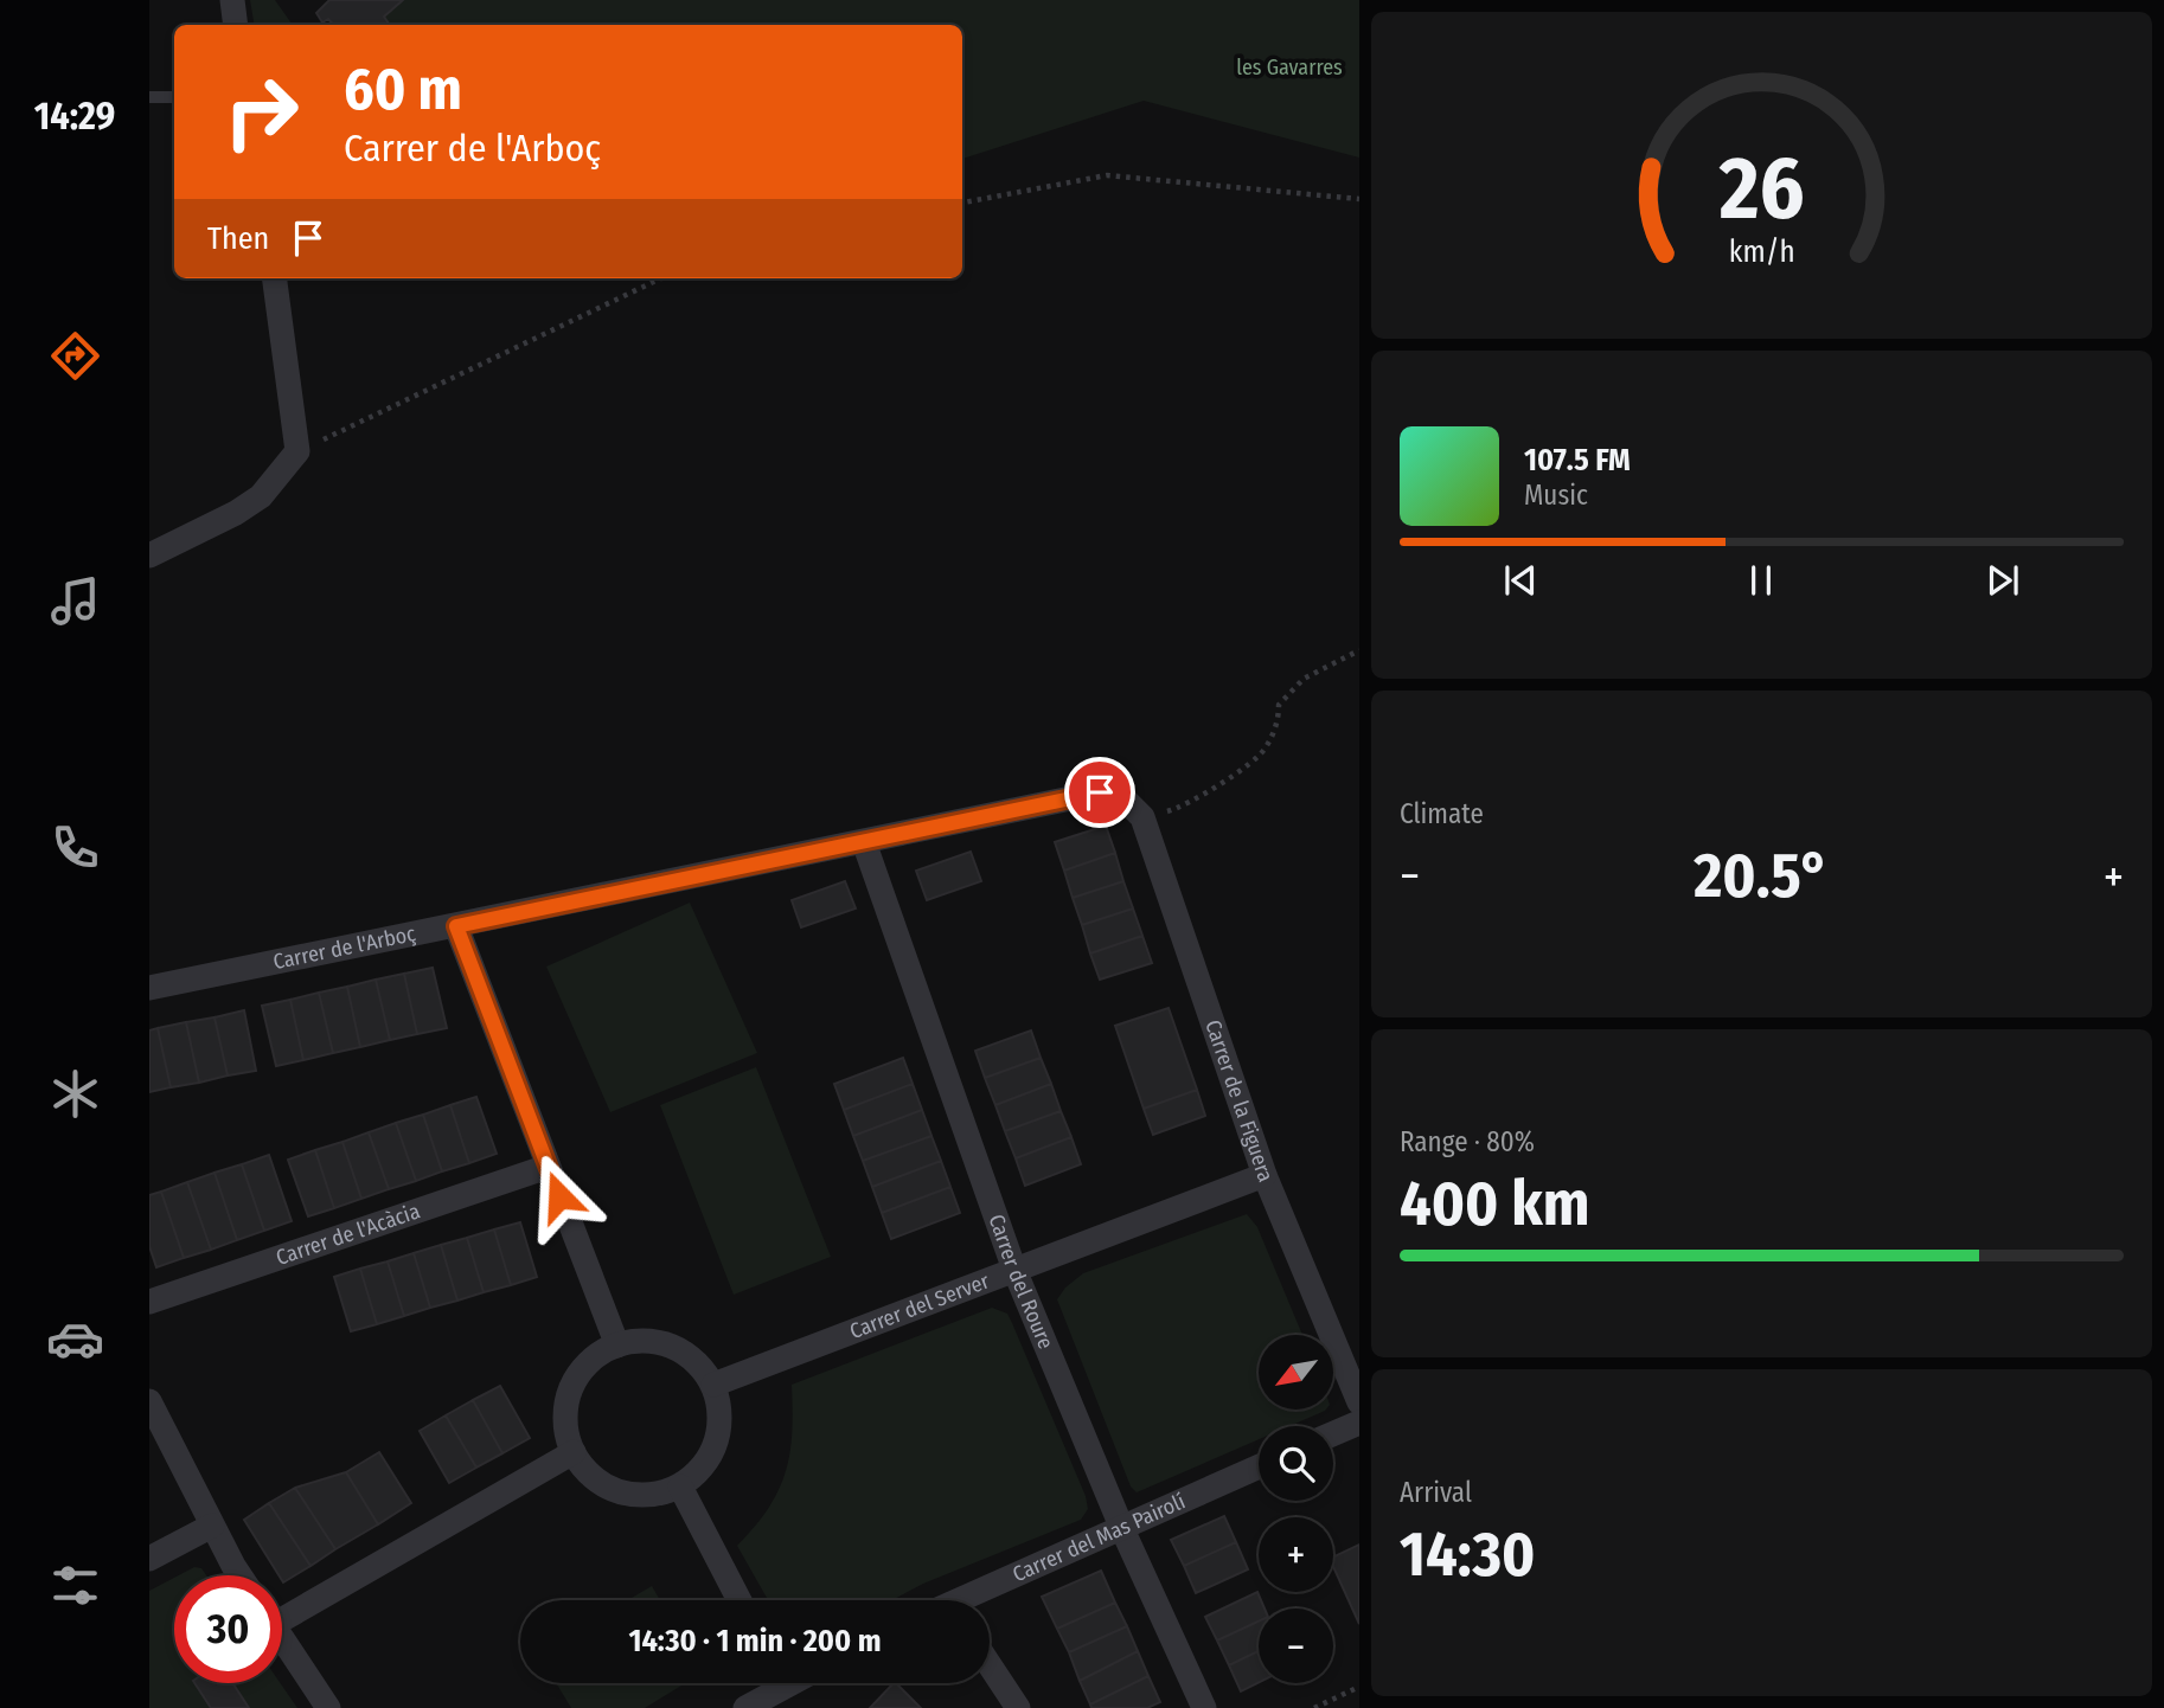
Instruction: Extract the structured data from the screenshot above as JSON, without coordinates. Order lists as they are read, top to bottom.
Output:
{
  "streets": {
    "street": [
      "Carrer de l'Arboç",
      "Carrer de la Figuera",
      "Carrer de l'Acàcia",
      "Carrer del Roure",
      "Carrer del Server",
      "Carrer del Mas Pairolí"
    ]
  },
  "crossings": [
    ["Carrer de l'Arboç", "Carrer de la Figuera"],
    ["Carrer de l'Arboç", "Carrer del Roure"],
    ["Carrer de la Figuera", "Carrer del Server"],
    ["Carrer del Roure", "Carrer del Server"],
    ["Carrer del Roure", "Carrer del Mas Pairolí"]
  ],
  "parks": ["les Gavarres"],
  "north": "bottom left",
  "page": {
    "tabs": "14:29",
    "turn": ["60 m", "Carrer de l'Arboç"],
    "then": "Then",
    "song": ["107.5 FM", "Music"],
    "tile": [
      "Climate",
      ["Range · 80%", "400 km"],
      ["Arrival", "14:30"]
    ],
    "heat": ["−", "20.5°", "+"],
    "map_buttons": ["+", "−"],
    "limit": "30",
    "trip": "14:30 · 1 min · 200 m",
    "gauge": ["26", "km/h"]
  }
}
